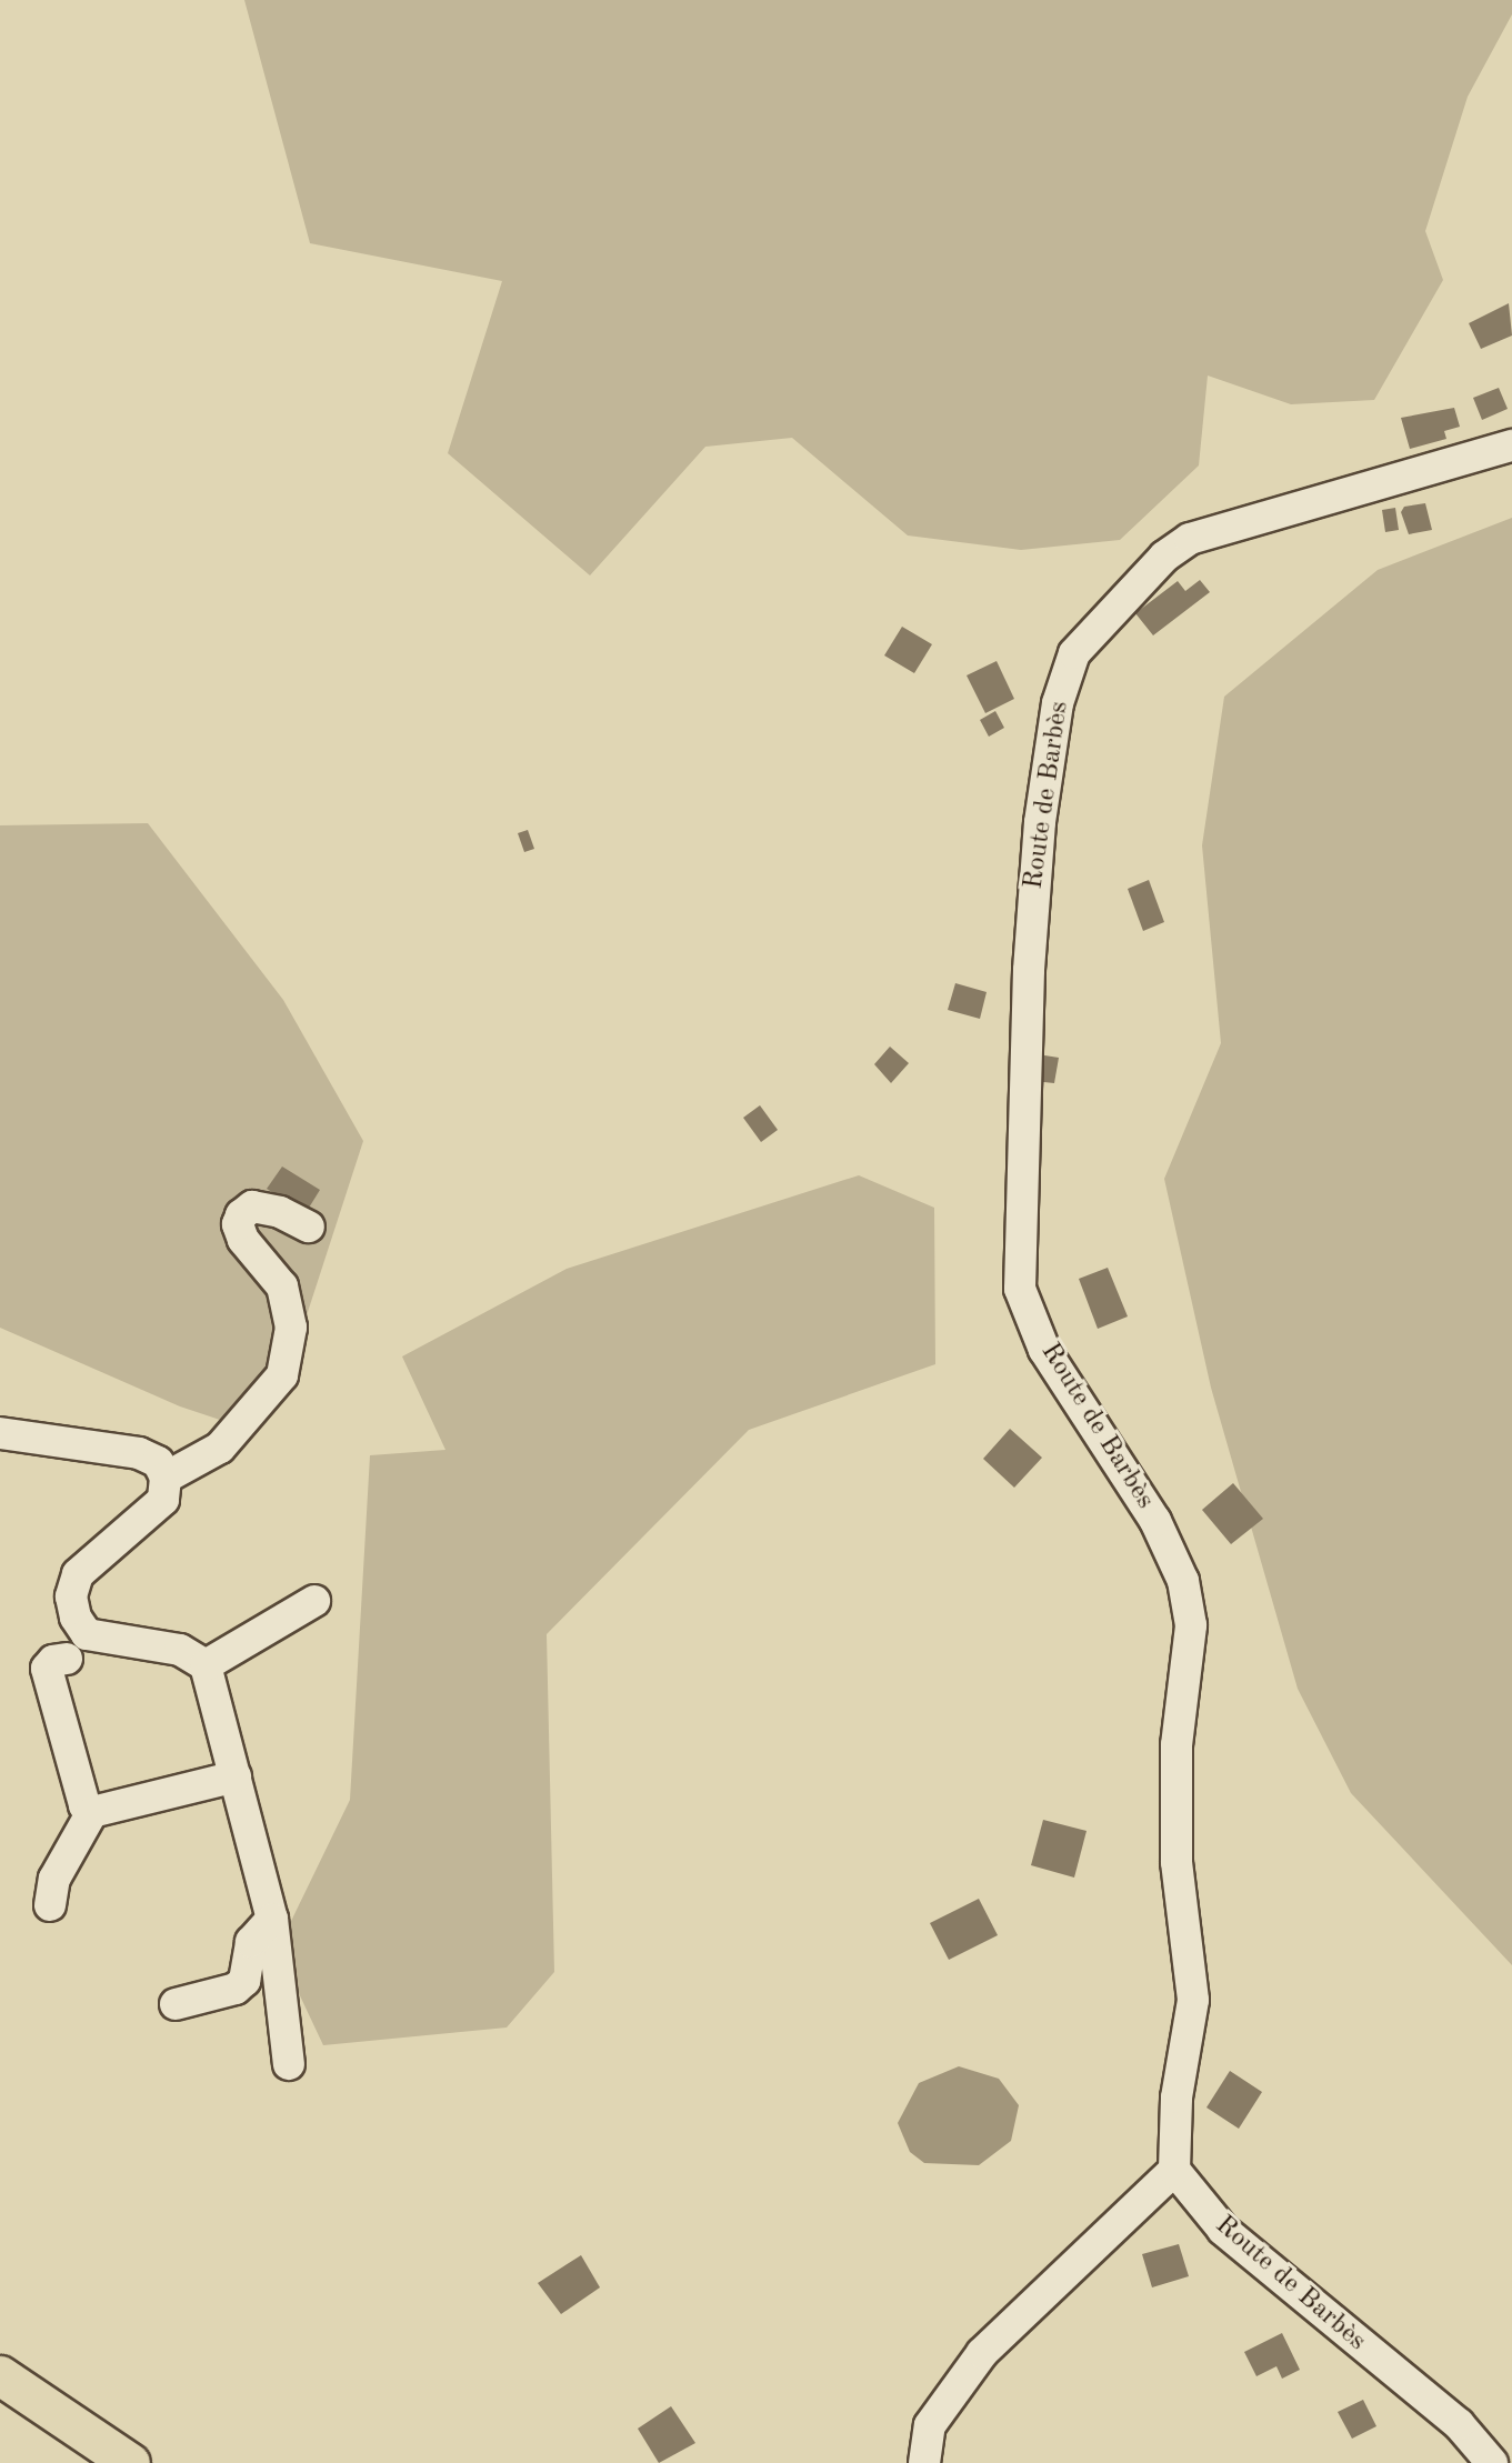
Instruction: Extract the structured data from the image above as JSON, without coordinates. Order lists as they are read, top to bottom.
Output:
{
  "streets": {
    "street": ["Route de Barbès"]
  }
}
